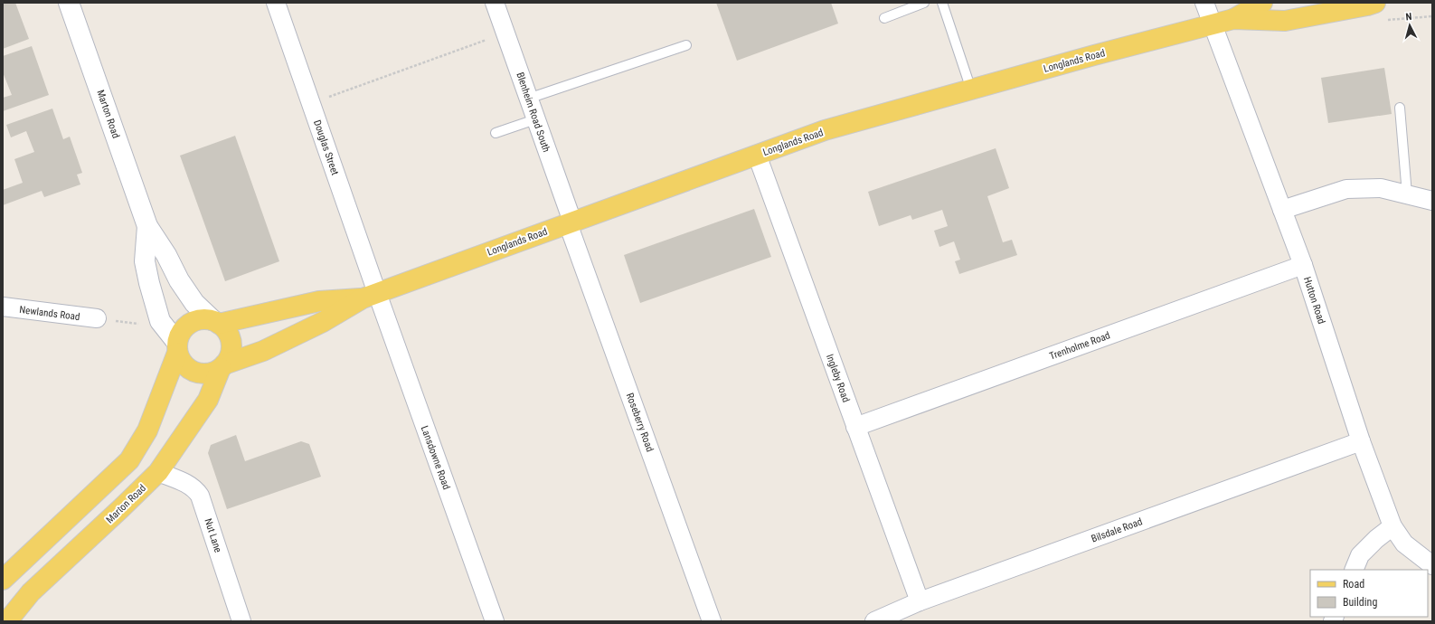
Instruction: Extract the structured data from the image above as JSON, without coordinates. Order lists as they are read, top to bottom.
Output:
{
  "streets": {
    "main road": ["Longlands Road", "Marton Road"],
    "street": [
      "Blenheim Road South",
      "Douglas Street",
      "Hutton Road",
      "Newlands Road",
      "Trenholme Road",
      "Ingleby Road",
      "Roseberry Road",
      "Lansdowne Road",
      "Bilsdale Road",
      "Nut Lane"
    ]
  },
  "crossings": [
    ["Longlands Road", "Blenheim Road South"],
    ["Longlands Road", "Marton Road"],
    ["Longlands Road", "Douglas Street"],
    ["Longlands Road", "Hutton Road"],
    ["Longlands Road", "Ingleby Road"],
    ["Longlands Road", "Roseberry Road"],
    ["Longlands Road", "Lansdowne Road"],
    ["Blenheim Road South", "Roseberry Road"],
    ["Marton Road", "Nut Lane"],
    ["Douglas Street", "Lansdowne Road"],
    ["Hutton Road", "Trenholme Road"],
    ["Hutton Road", "Bilsdale Road"],
    ["Trenholme Road", "Ingleby Road"],
    ["Ingleby Road", "Bilsdale Road"]
  ],
  "legend": ["Road", "Building"],
  "north": "top"
}
